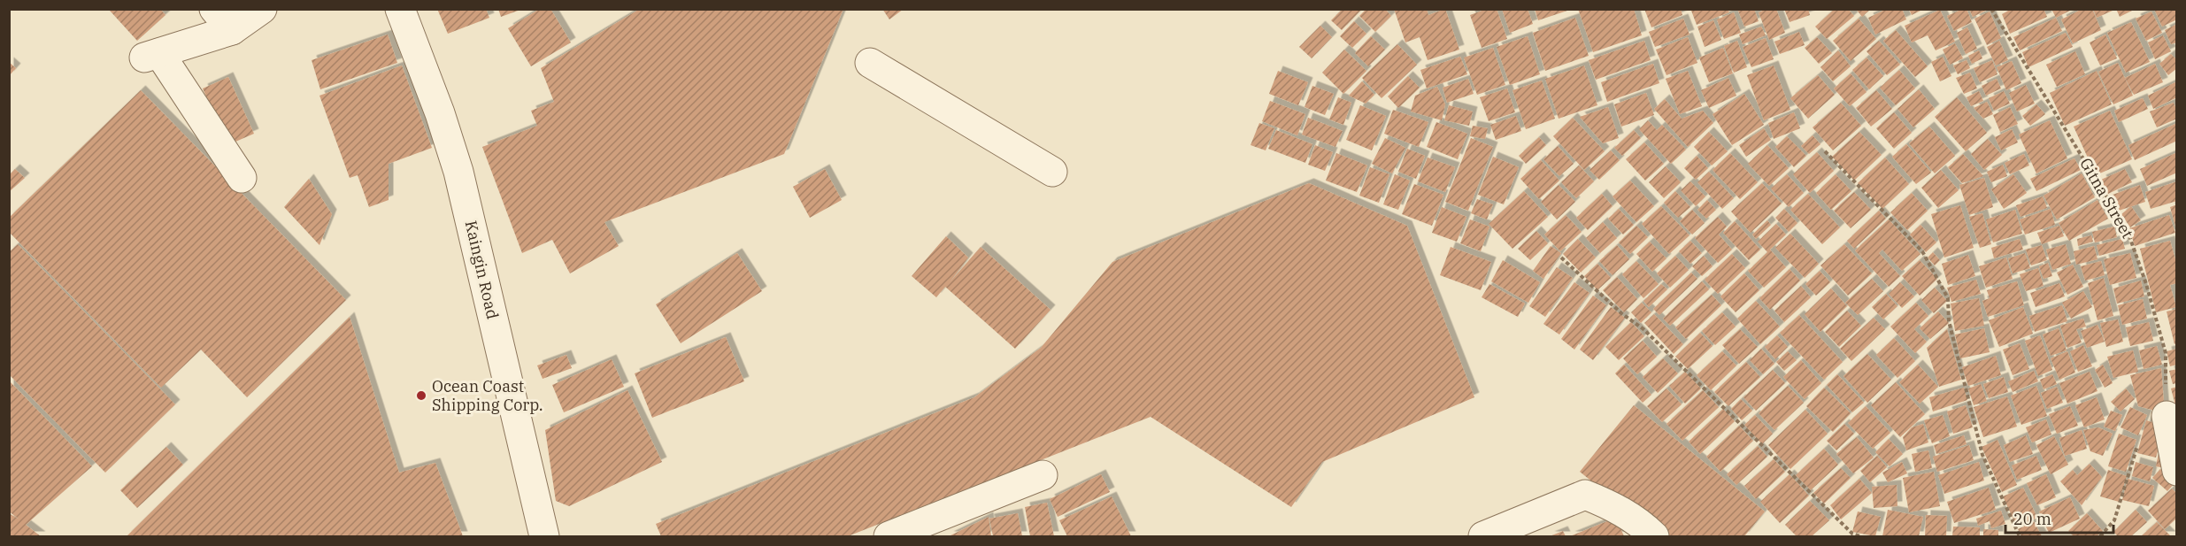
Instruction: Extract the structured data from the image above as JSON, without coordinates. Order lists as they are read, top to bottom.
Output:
{
  "streets": {
    "street": ["Kaingin Road"],
    "path": ["Gitna Street"]
  },
  "places": ["Ocean Coast Shipping Corp."],
  "scale_bar": "20 m"
}
